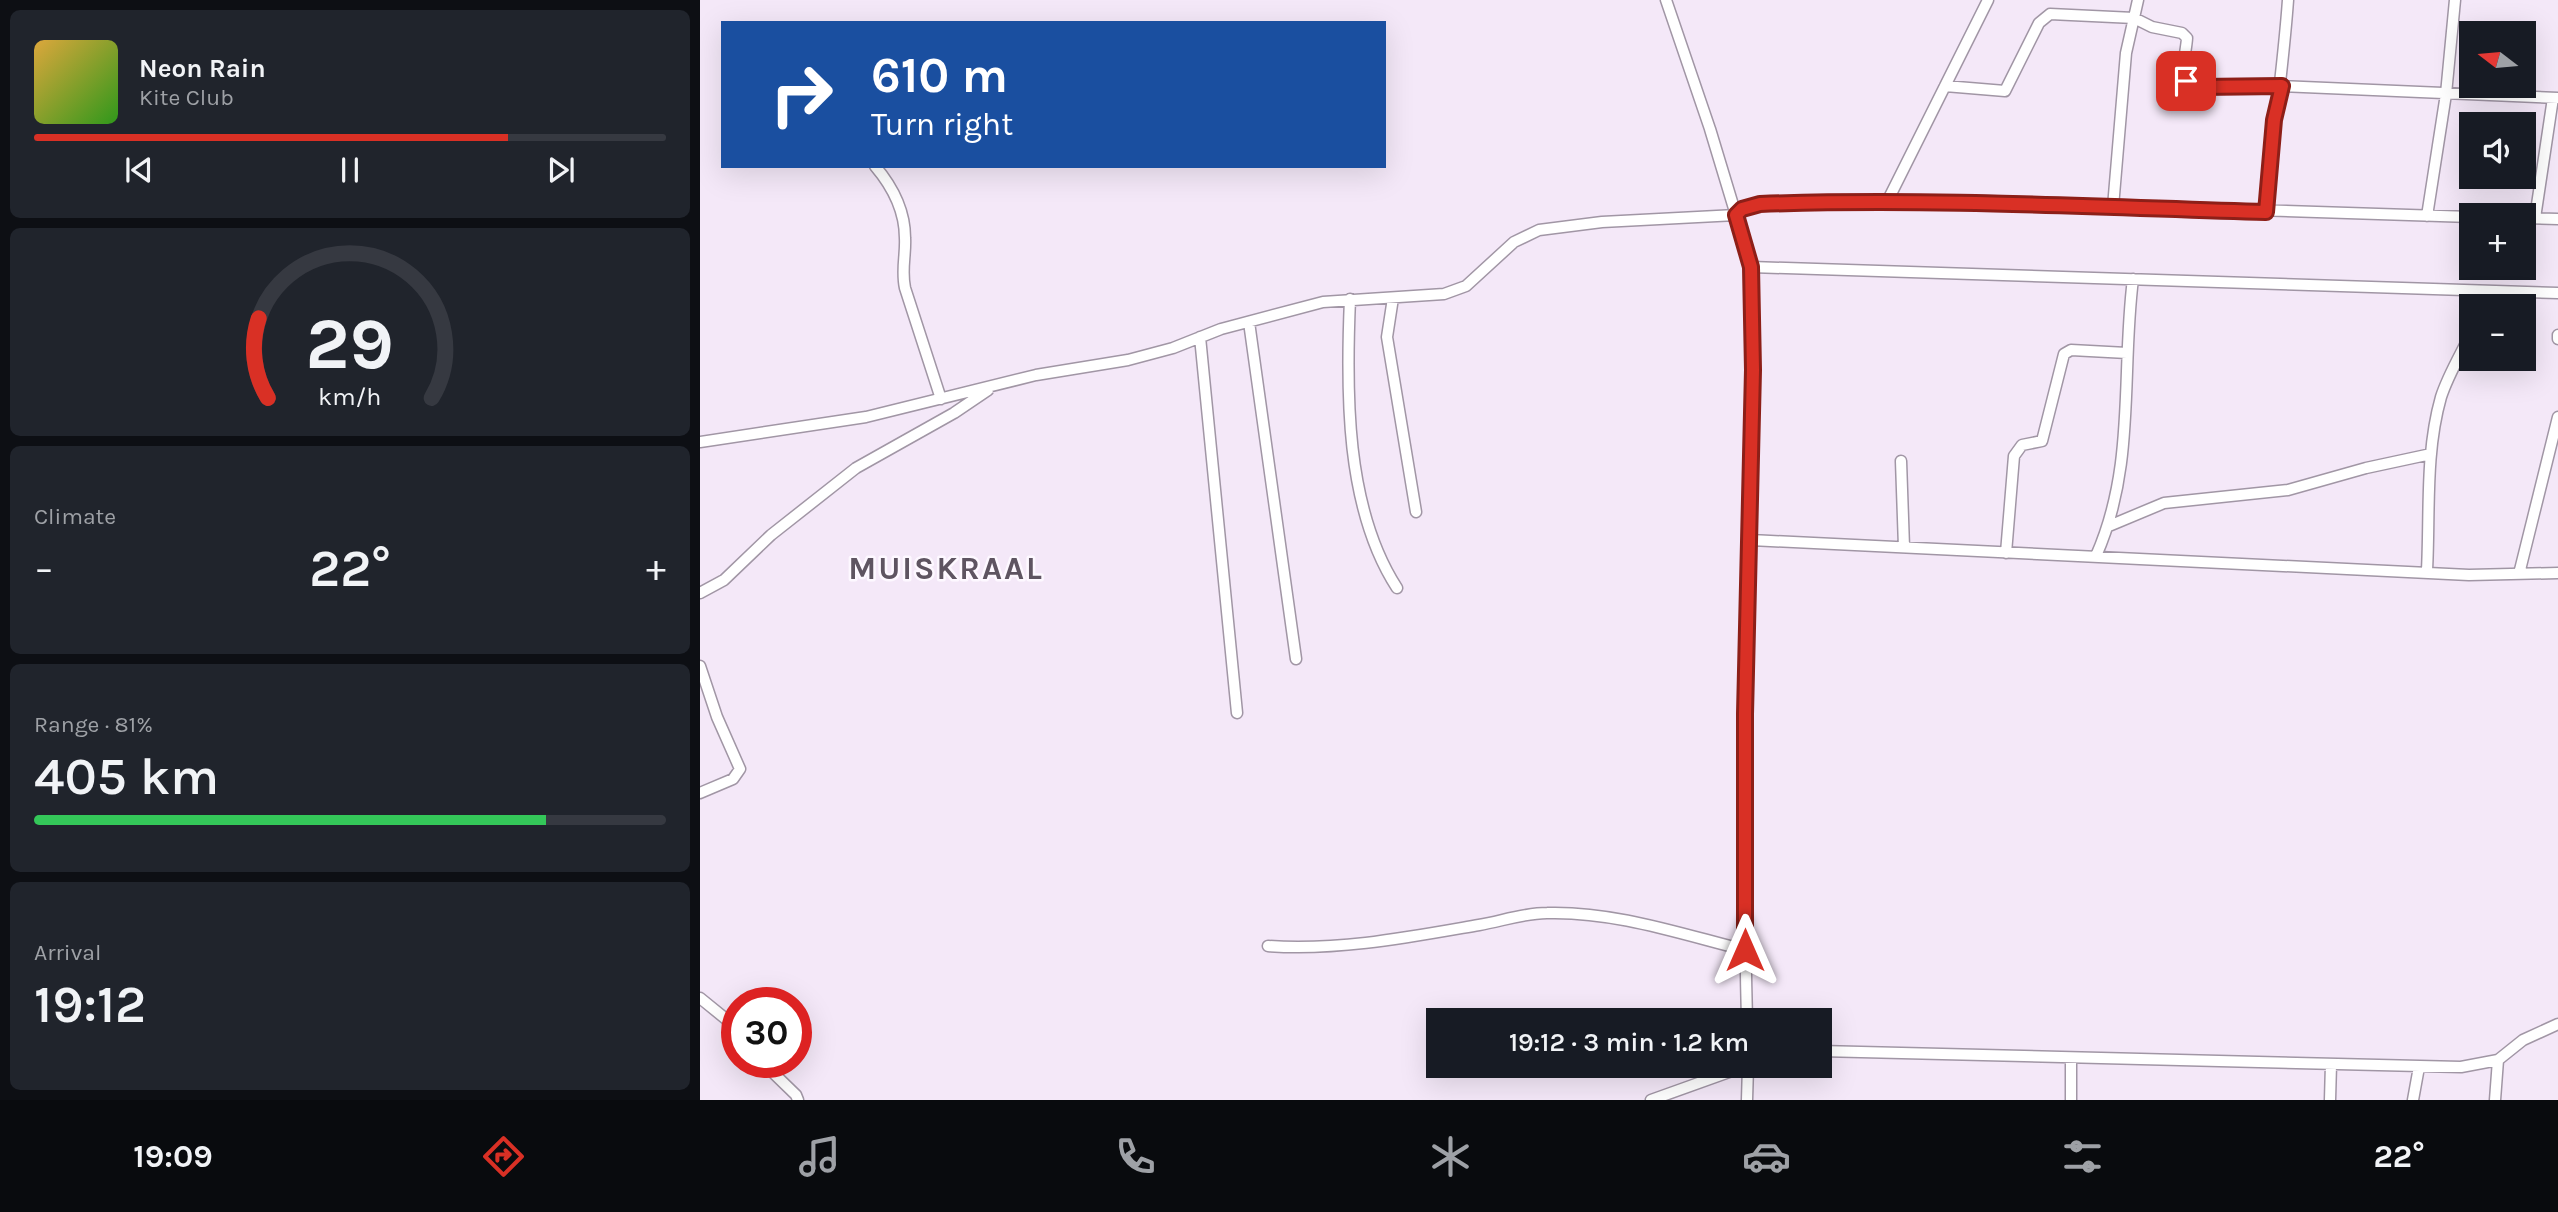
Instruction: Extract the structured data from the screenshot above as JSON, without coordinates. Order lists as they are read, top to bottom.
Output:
{
  "districts": ["MUISKRAAL"],
  "north": "left",
  "page": {
    "map_buttons": ["+", "−"],
    "turn": ["610 m", "Turn right"],
    "song": ["Neon Rain", "Kite Club"],
    "tile": [
      "Climate",
      ["Range · 81%", "405 km"],
      ["Arrival", "19:12"]
    ],
    "heat": ["−", "22°", "+"],
    "limit": "30",
    "trip": "19:12 · 3 min · 1.2 km",
    "tabs": ["19:09", "22°"],
    "gauge": ["29", "km/h"]
  }
}
